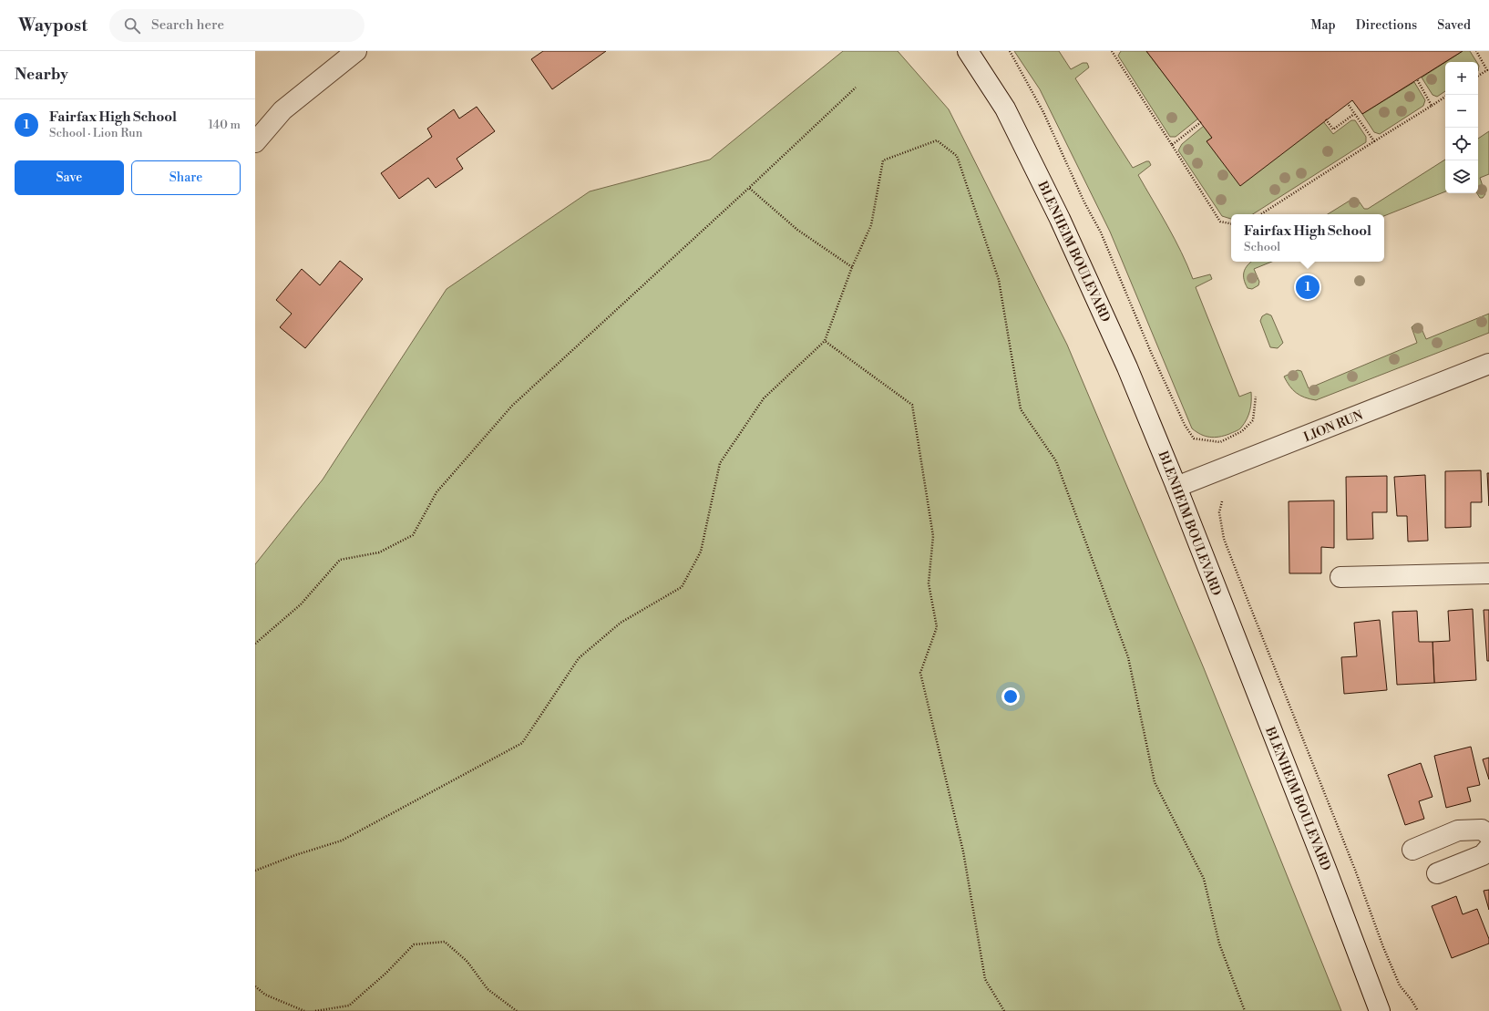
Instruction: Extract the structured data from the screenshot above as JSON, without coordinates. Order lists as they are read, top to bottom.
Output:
{
  "streets": {
    "main road": ["BLENHEIM BOULEVARD", "LION RUN"]
  },
  "crossings": [
    ["BLENHEIM BOULEVARD", "LION RUN"]
  ],
  "page": {
    "header": "Waypost",
    "search": "Search here",
    "nav": ["Map", "Directions", "Saved"],
    "heading": "Nearby",
    "map_buttons": ["+", "−"],
    "list": [
      {
        "mark": "1",
        "name": "Fairfax High School",
        "note": "School · Lion Run",
        "value": "140 m"
      }
    ],
    "buttons": ["Save", "Share"],
    "popup": ["Fairfax High School", "School"],
    "pins": "1"
  }
}
